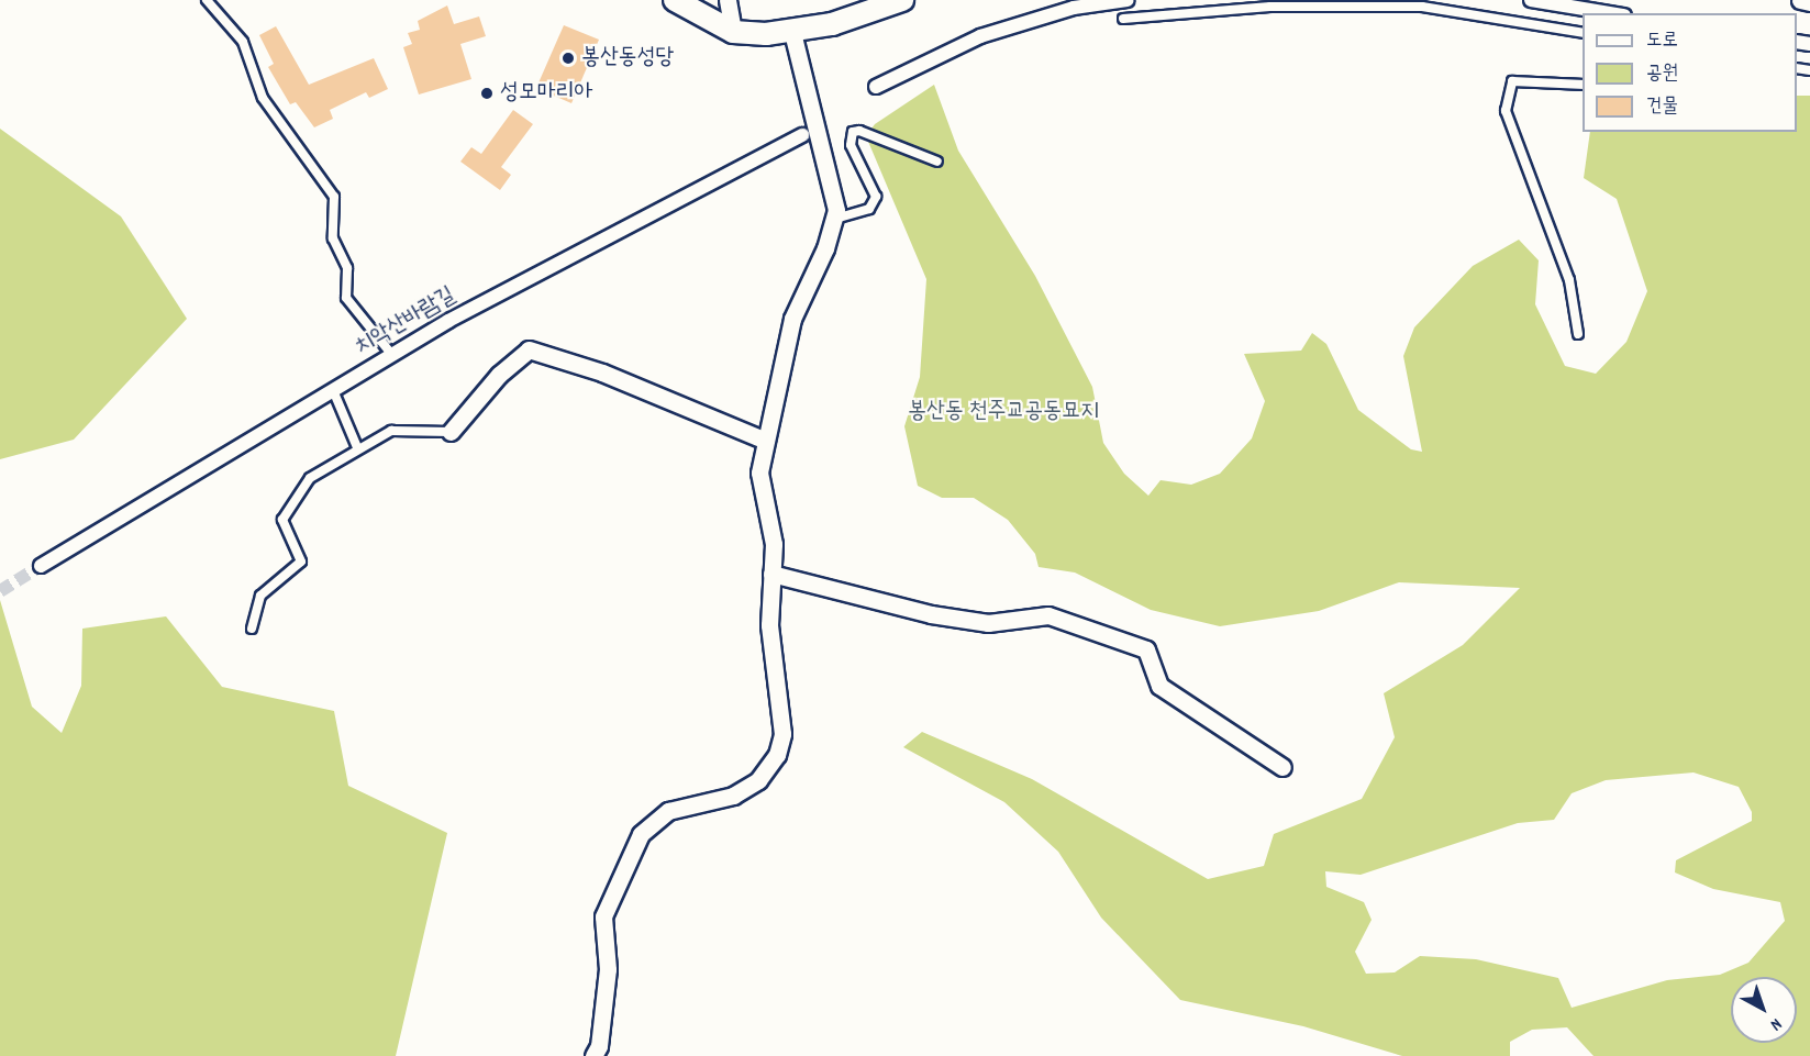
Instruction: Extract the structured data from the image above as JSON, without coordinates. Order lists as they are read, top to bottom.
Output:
{
  "streets": {
    "street": ["치악산바람길"]
  },
  "parks": ["봉산동 천주교공동묘지"],
  "places": ["봉산동성당", "성모마리아"],
  "legend": ["도로", "공원", "건물"],
  "north": "bottom right"
}
